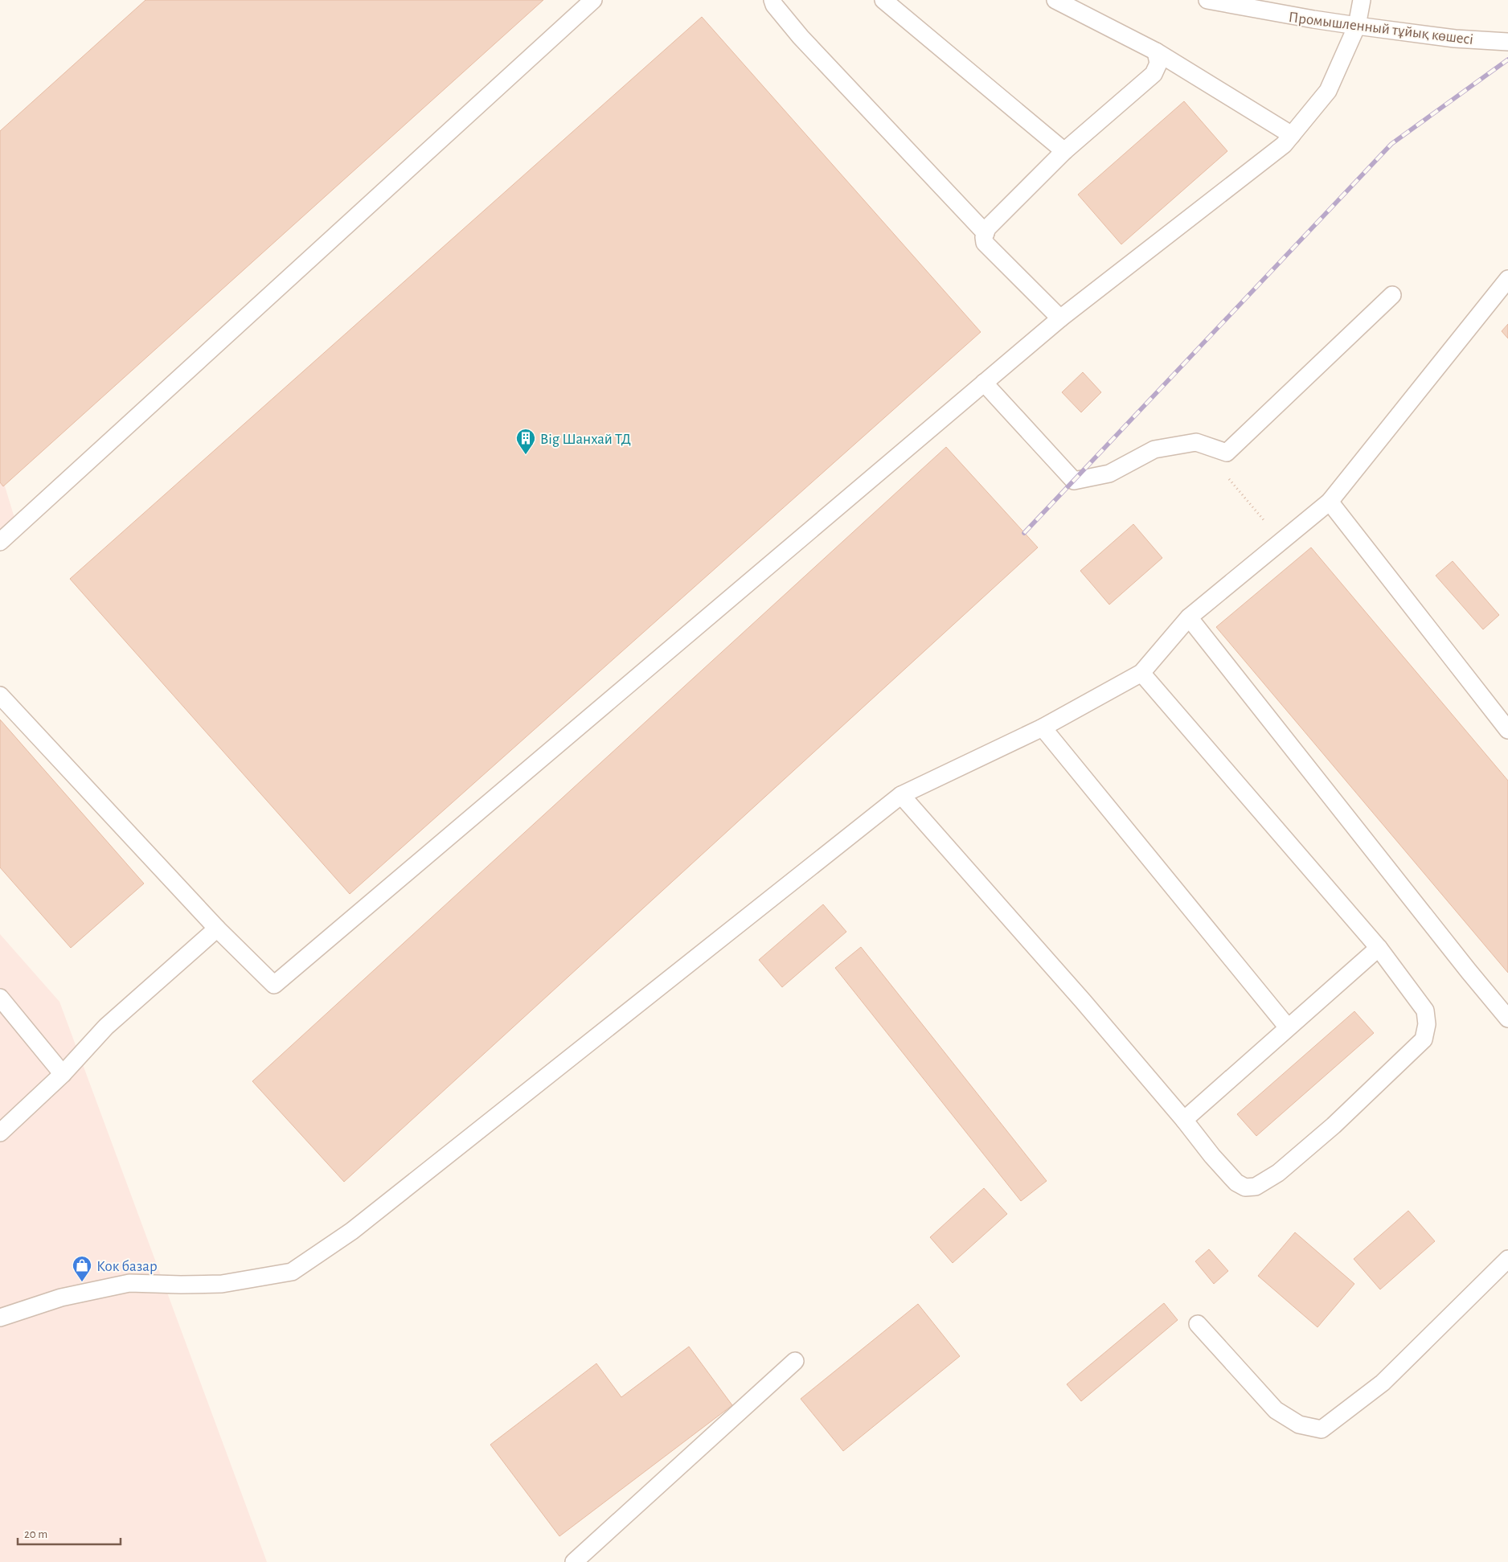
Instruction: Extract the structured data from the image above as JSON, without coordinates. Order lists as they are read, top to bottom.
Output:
{
  "streets": {
    "lane": ["Промышленный тұйық көшесі"]
  },
  "places": {
    "building": ["Big Шанхай ТД"],
    "shop": ["Кок базар"]
  },
  "scale_bar": "20 m"
}
